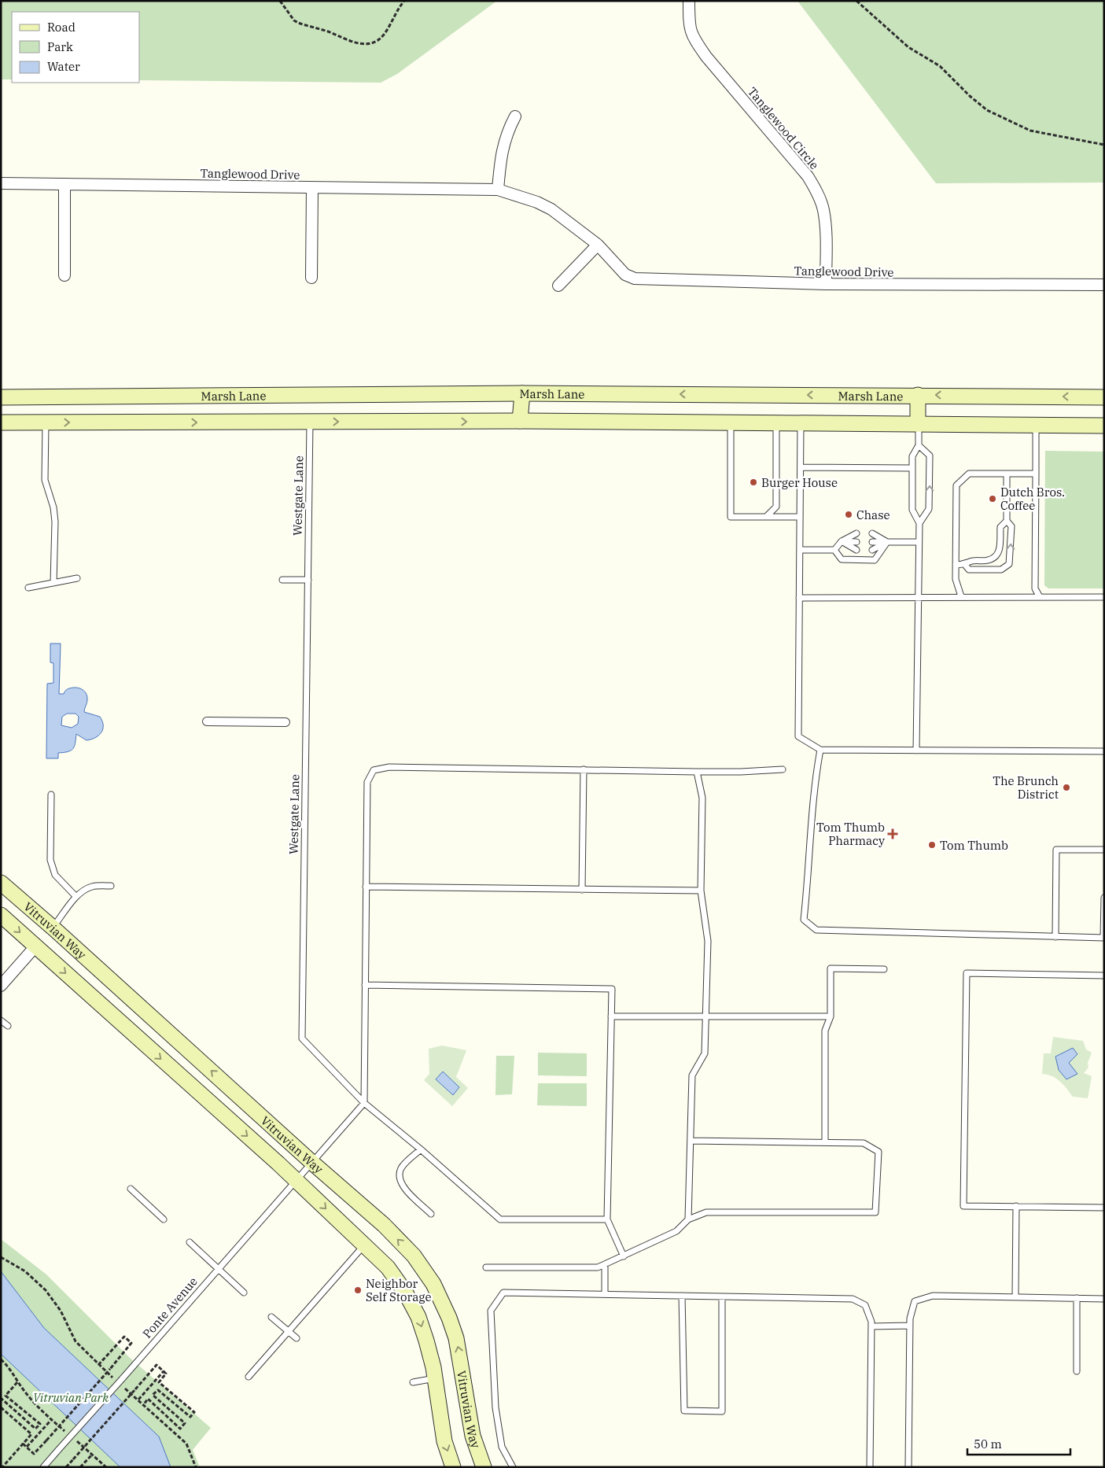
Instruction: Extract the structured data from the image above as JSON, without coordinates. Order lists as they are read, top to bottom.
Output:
{
  "streets": {
    "main road": ["Marsh Lane", "Vitruvian Way"],
    "street": ["Tanglewood Circle", "Tanglewood Drive"],
    "lane": ["Westgate Lane", "Ponte Avenue"]
  },
  "crossings": [
    ["Tanglewood Circle", "Tanglewood Drive"],
    ["Vitruvian Way", "Ponte Avenue"]
  ],
  "parks": ["Vitruvian Park"],
  "places": {
    "other": [
      "Burger House",
      "Dutch Bros. Coffee",
      "Chase",
      "The Brunch District",
      "Tom Thumb",
      "Neighbor Self Storage"
    ],
    "health": ["Tom Thumb Pharmacy"]
  },
  "legend": ["Road", "Park", "Water"],
  "scale_bar": "50 m"
}
